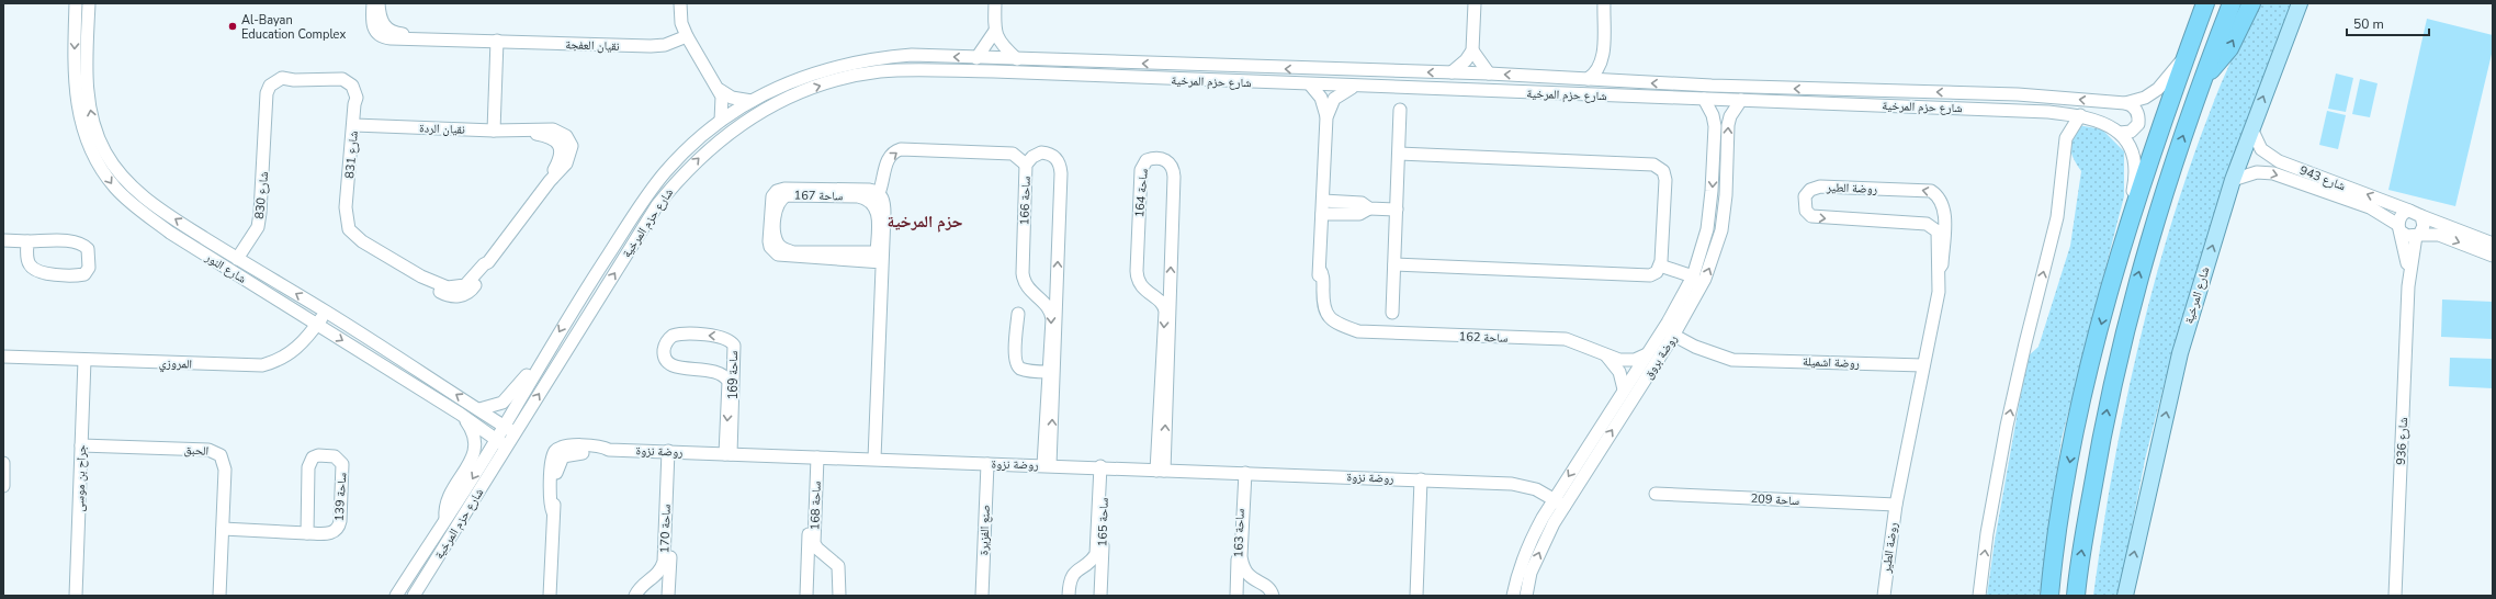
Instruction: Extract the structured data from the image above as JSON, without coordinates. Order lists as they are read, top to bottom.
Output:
{
  "streets": {
    "main road": ["شارع المرخية"],
    "street": [
      "نقيان العفجة",
      "شارع حزم المرخية",
      "نقيان الردة",
      "شارع 831",
      "شارع 943",
      "روضة الطير",
      "ساحة 164",
      "شارع 830",
      "ساحة 167",
      "ساحة 166",
      "شارع النور",
      "ساحة 162",
      "روضة بروق",
      "روضة اشميلة",
      "المروزي",
      "ساحة 169",
      "شارع 936",
      "الحبق",
      "روضة نزوة",
      "جراح بن موسى",
      "ساحة 139",
      "ساحة 209",
      "ساحة 168",
      "ساحة 165",
      "ساحة 170",
      "صنع الفزيرة",
      "ساحة 163"
    ]
  },
  "crossings": [
    ["شارع حزم المرخية", "شارع النور"],
    ["شارع حزم المرخية", "ساحة 162"],
    ["شارع حزم المرخية", "روضة بروق"],
    ["نقيان الردة", "شارع 831"],
    ["شارع 831", "شارع 830"],
    ["شارع 943", "شارع المرخية"],
    ["شارع 943", "شارع 936"],
    ["روضة الطير", "روضة اشميلة"],
    ["روضة الطير", "ساحة 209"],
    ["ساحة 164", "روضة نزوة"],
    ["شارع 830", "شارع النور"],
    ["ساحة 167", "روضة نزوة"],
    ["ساحة 166", "روضة نزوة"],
    ["شارع النور", "المروزي"],
    ["ساحة 162", "روضة بروق"],
    ["روضة بروق", "روضة اشميلة"],
    ["روضة بروق", "روضة نزوة"],
    ["المروزي", "جراح بن موسى"],
    ["ساحة 169", "روضة نزوة"],
    ["الحبق", "جراح بن موسى"],
    ["الحبق", "ساحة 139"],
    ["روضة نزوة", "ساحة 168"],
    ["روضة نزوة", "ساحة 165"],
    ["روضة نزوة", "ساحة 170"],
    ["روضة نزوة", "صنع الفزيرة"],
    ["روضة نزوة", "ساحة 163"]
  ],
  "one_way": ["شارع المرخية"],
  "districts": ["حزم المرخية"],
  "places": ["Al-Bayan Education Complex"],
  "scale_bar": "50 m"
}
